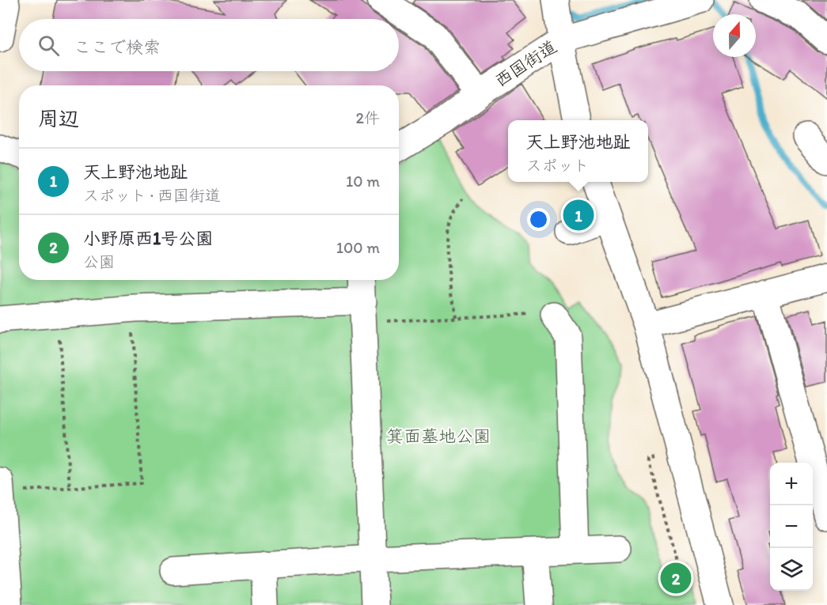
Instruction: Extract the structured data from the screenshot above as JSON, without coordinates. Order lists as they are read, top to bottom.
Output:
{
  "streets": {
    "street": ["西国街道"]
  },
  "parks": ["箕面墓地公園"],
  "north": "top",
  "page": {
    "search": "ここで検索",
    "heading": ["周辺", "2件"],
    "popup": ["天上野池地趾", "スポット"],
    "list": [
      {
        "mark": "1",
        "name": "天上野池地趾",
        "note": "スポット · 西国街道",
        "value": "10 m"
      },
      {
        "mark": "2",
        "name": "小野原西1号公園",
        "note": "公園",
        "value": "100 m"
      }
    ],
    "pins": ["1", "2"],
    "map_buttons": ["+", "−"]
  }
}
